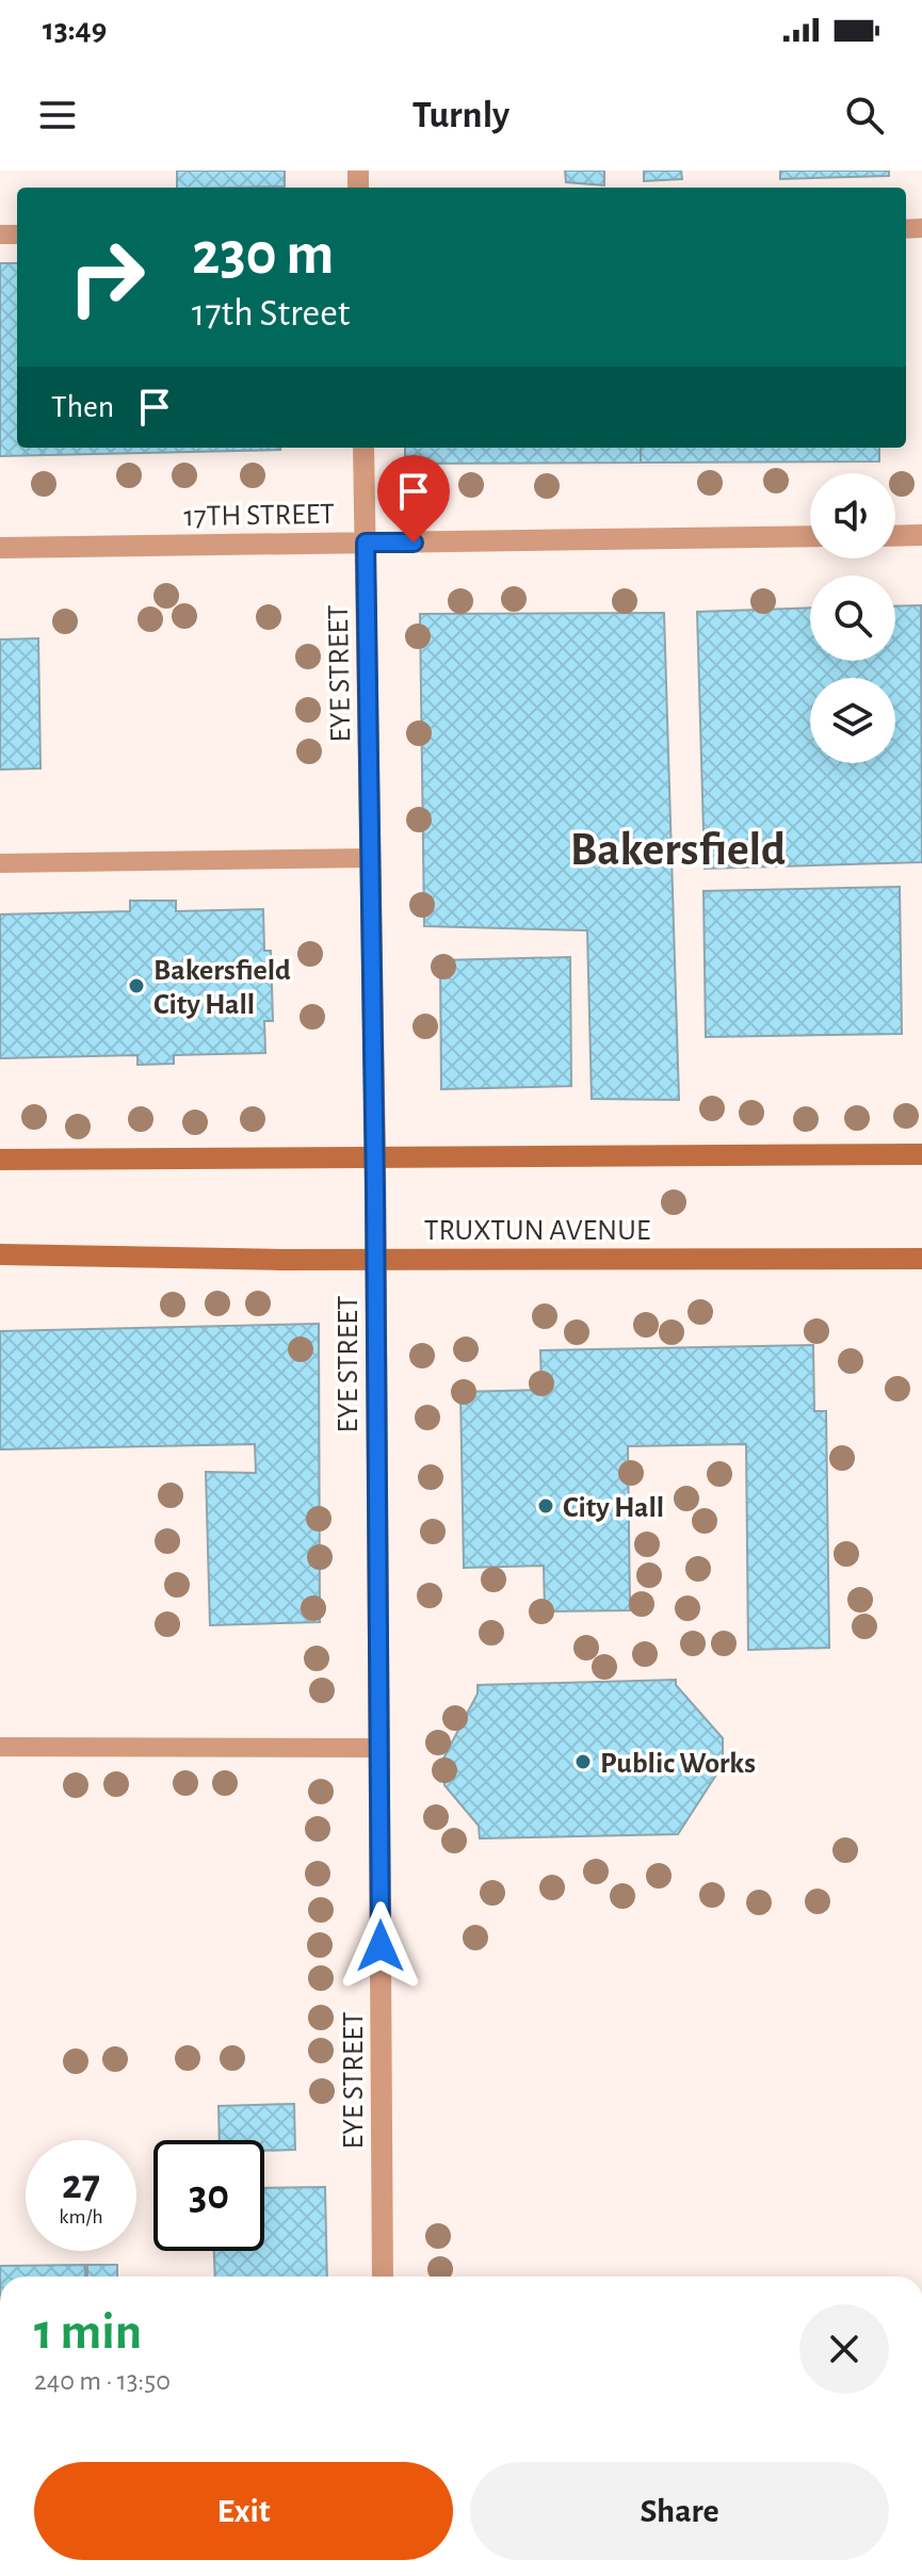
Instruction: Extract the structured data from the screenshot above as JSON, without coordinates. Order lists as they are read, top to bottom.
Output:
{
  "streets": {
    "main road": ["TRUXTUN AVENUE"],
    "street": ["17TH STREET", "EYE STREET"]
  },
  "crossings": [
    ["17TH STREET", "EYE STREET"],
    ["EYE STREET", "TRUXTUN AVENUE"]
  ],
  "districts": ["Bakersfield"],
  "places": ["Bakersfield City Hall", "City Hall", "Public Works"],
  "page": {
    "status": "13:49",
    "header": "Turnly",
    "turn": ["230 m", "17th Street"],
    "then": "Then",
    "speed": "27 km/h",
    "limit": "30",
    "heading": ["1 min", "240 m · 13:50"],
    "buttons": ["Exit", "Share"]
  }
}
